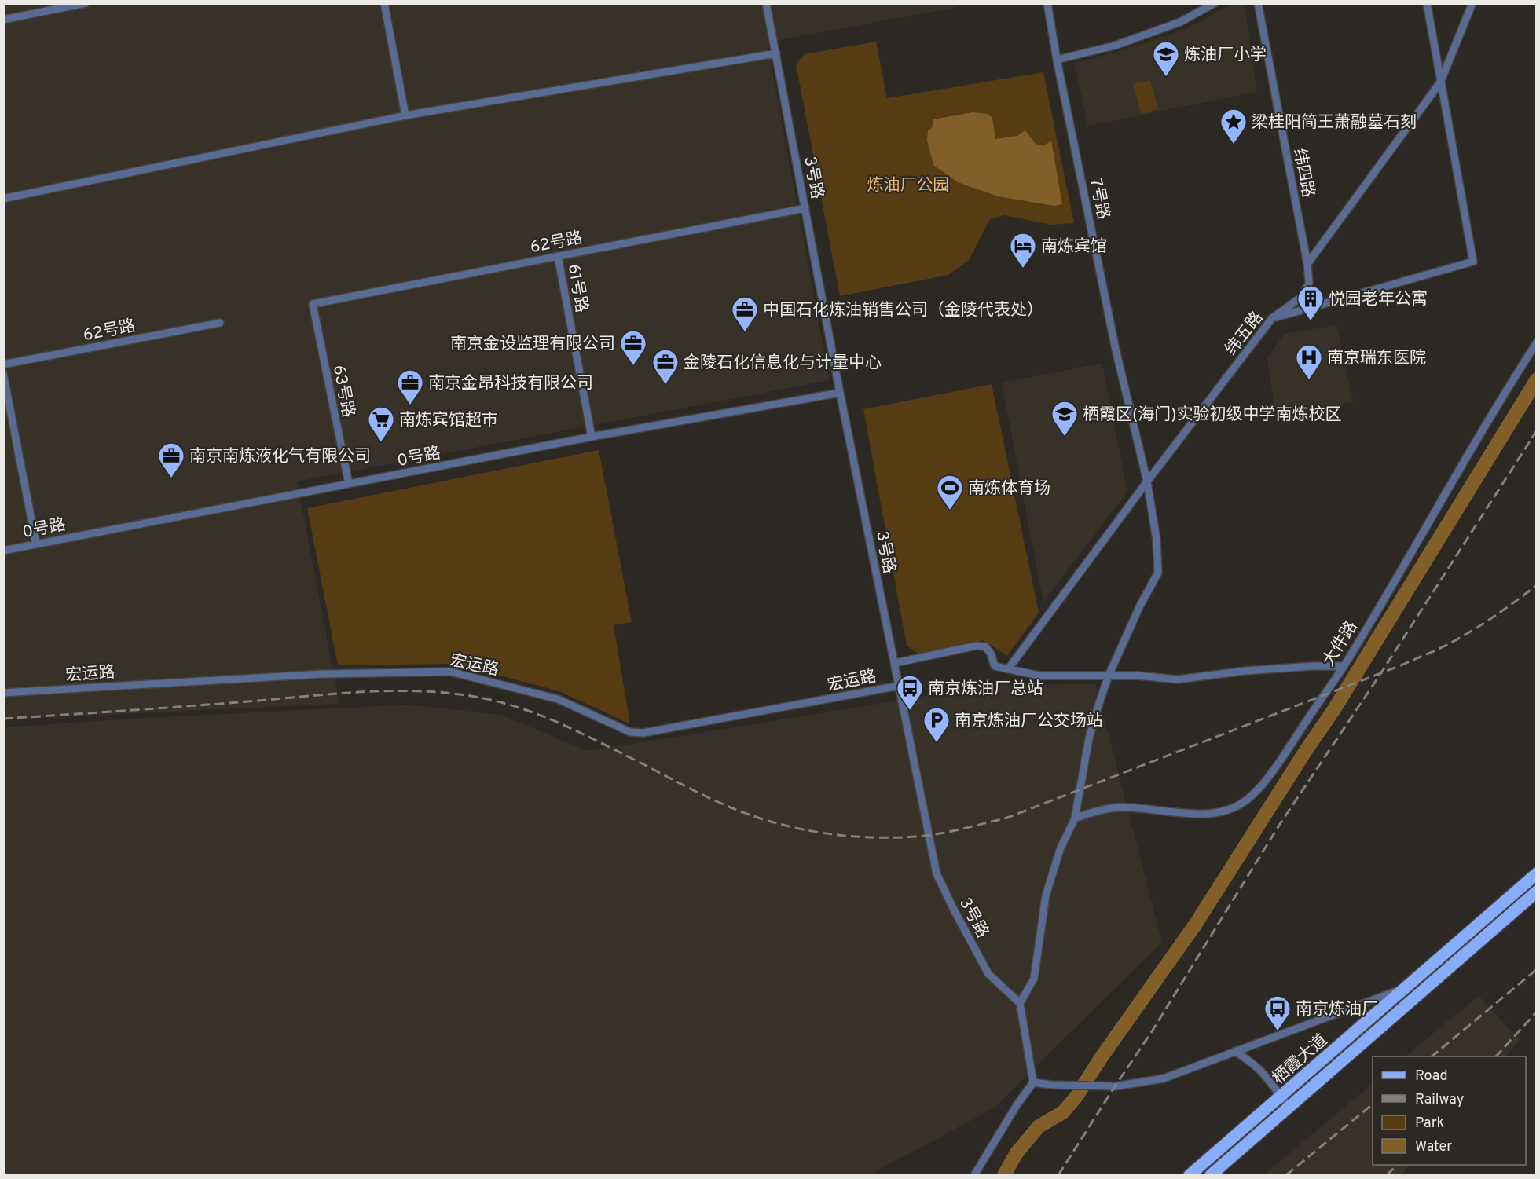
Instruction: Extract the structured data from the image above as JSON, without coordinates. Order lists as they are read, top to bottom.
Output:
{
  "streets": {
    "main road": ["栖霞大道"],
    "street": [
      "纬四路",
      "3号路",
      "7号路",
      "62号路",
      "61号路",
      "纬五路",
      "63号路",
      "0号路",
      "大件路",
      "宏运路"
    ]
  },
  "crossings": [
    ["纬四路", "纬五路"],
    ["3号路", "7号路"],
    ["3号路", "62号路"],
    ["3号路", "0号路"],
    ["3号路", "宏运路"],
    ["7号路", "纬五路"],
    ["7号路", "大件路"],
    ["62号路", "61号路"],
    ["62号路", "63号路"],
    ["61号路", "0号路"],
    ["63号路", "0号路"]
  ],
  "parks": ["炼油厂公园"],
  "places": {
    "school or university": ["炼油厂小学", "栖霞区(海门)实验初级中学南炼校区"],
    "place": ["梁桂阳简王萧融墓石刻"],
    "hotel": ["南炼宾馆"],
    "building": ["悦园老年公寓"],
    "office": [
      "中国石化炼油销售公司（金陵代表处）",
      "南京金设监理有限公司",
      "金陵石化信息化与计量中心",
      "南京金昂科技有限公司",
      "南京南炼液化气有限公司"
    ],
    "hospital": ["南京瑞东医院"],
    "supermarket": ["南炼宾馆超市"],
    "sports": ["南炼体育场"],
    "bus stop": ["南京炼油厂总站", "南京炼油厂"],
    "parking": ["南京炼油厂公交场站"]
  },
  "legend": [
    "Road",
    "Railway",
    "Park",
    "Water"
  ]
}
